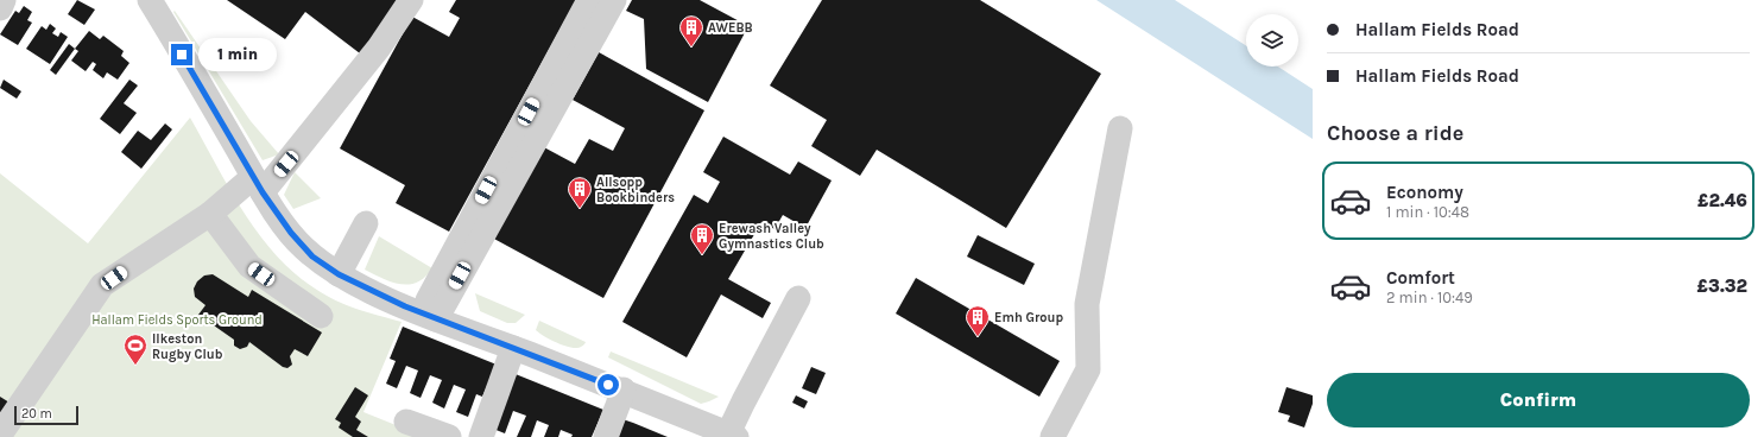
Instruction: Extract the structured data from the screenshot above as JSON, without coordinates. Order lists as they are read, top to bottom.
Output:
{
  "parks": ["Hallam Fields Sports Ground"],
  "places": {
    "building": [
      "AWEBB",
      "Allsopp Bookbinders",
      "Erewash Valley Gymnastics Club",
      "Emh Group"
    ],
    "sports": ["Ilkeston Rugby Club"]
  },
  "scale_bar": "20 m",
  "page": {
    "banner": ["Hallam Fields Road", "Hallam Fields Road"],
    "bubble": "1 min",
    "heading": "Choose a ride",
    "list": [
      {
        "name": "Economy",
        "note": "1 min · 10:48",
        "value": "£2.46"
      },
      {
        "name": "Comfort",
        "note": "2 min · 10:49",
        "value": "£3.32"
      }
    ],
    "buttons": "Confirm",
    "scale": "20 m"
  }
}
